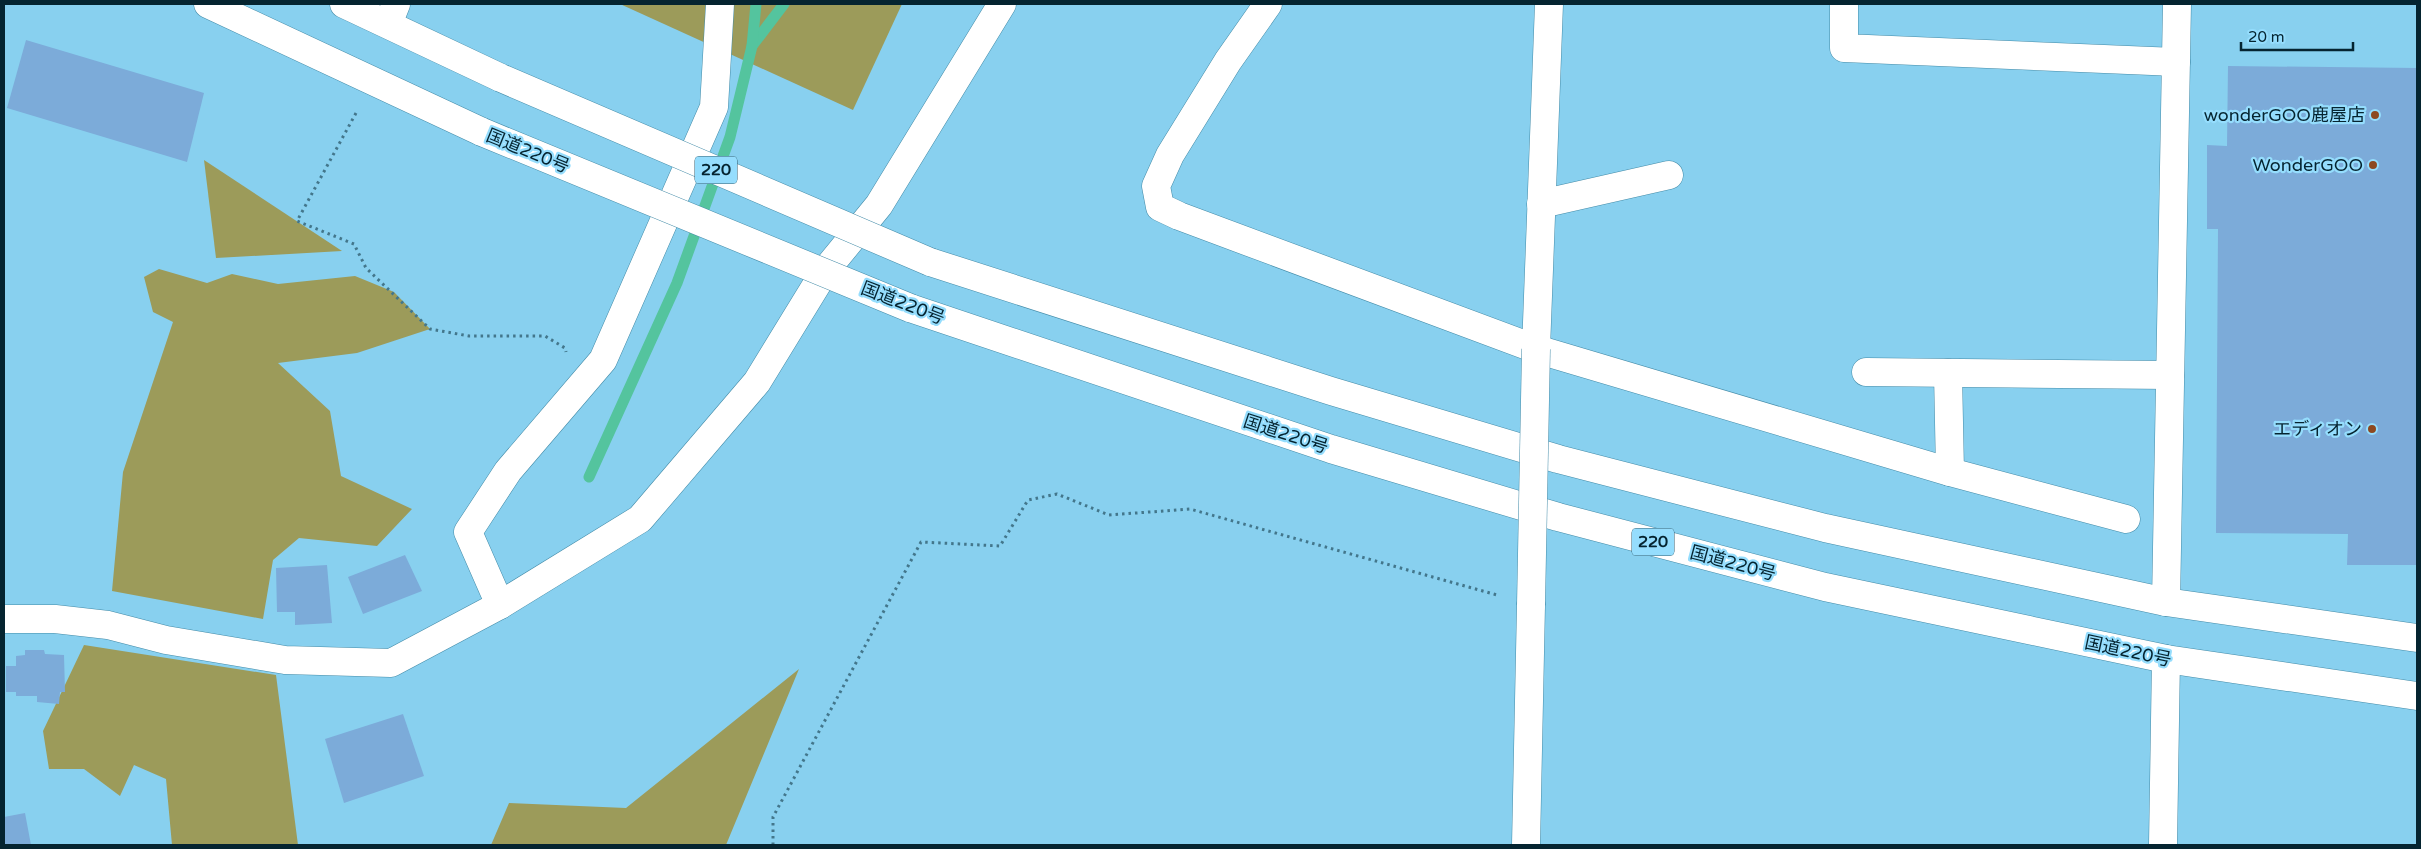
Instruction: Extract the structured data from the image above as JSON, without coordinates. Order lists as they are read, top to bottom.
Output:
{
  "streets": {
    "main road": ["国道220号", "220"]
  },
  "places": ["wonderGOO鹿屋店", "WonderGOO", "エディオン"],
  "scale_bar": "20 m"
}
